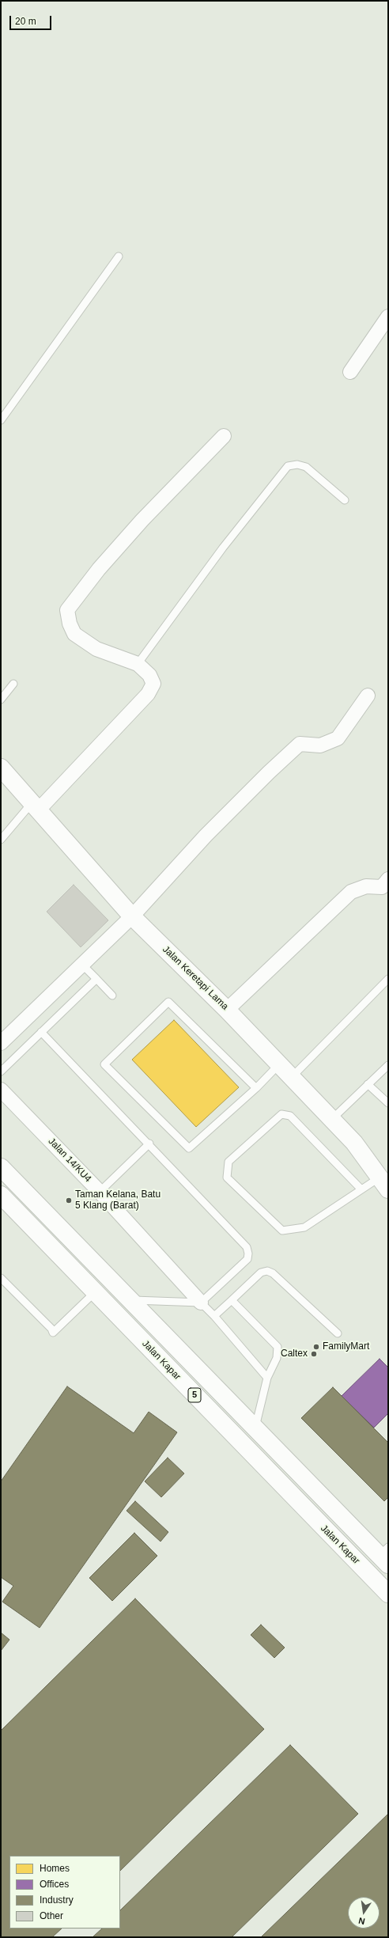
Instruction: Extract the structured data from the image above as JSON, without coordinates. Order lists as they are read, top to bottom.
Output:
{
  "streets": {
    "main road": ["Jalan Keretapi Lama", "Jalan Kapar", "5"],
    "street": ["Jalan 14/KU4"]
  },
  "places": ["Taman Kelana, Batu 5 Klang (Barat)", "FamilyMart", "Caltex"],
  "legend": [
    "Homes",
    "Offices",
    "Industry",
    "Other"
  ],
  "scale_bar": "20 m",
  "north": "bottom"
}
